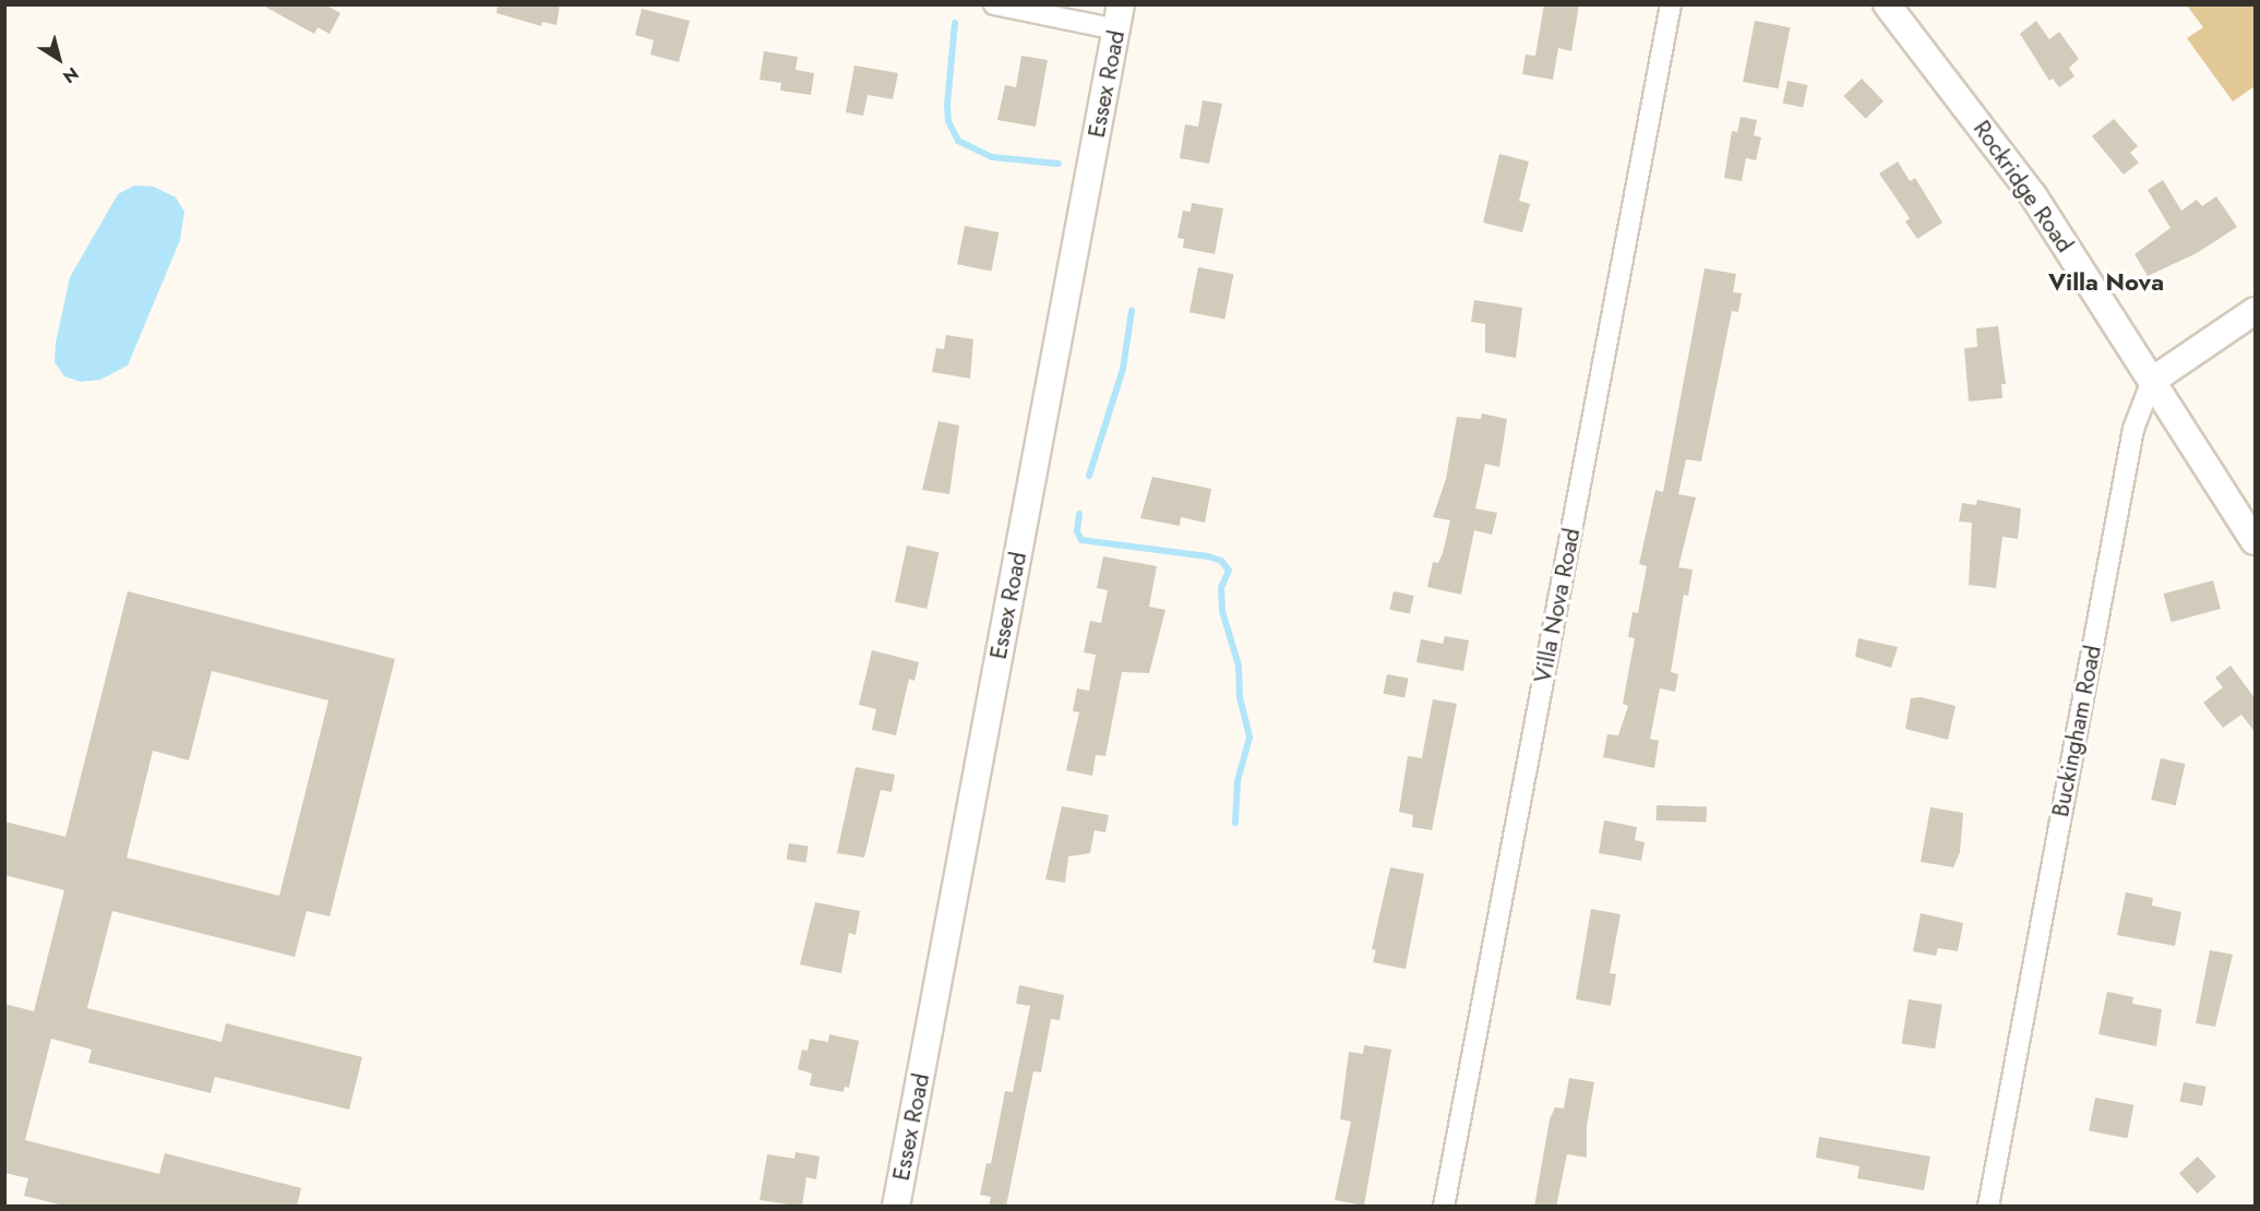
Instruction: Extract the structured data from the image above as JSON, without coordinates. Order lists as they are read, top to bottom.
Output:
{
  "streets": {
    "street": [
      "Essex Road",
      "Rockridge Road",
      "Villa Nova Road",
      "Buckingham Road"
    ]
  },
  "crossings": [
    ["Rockridge Road", "Buckingham Road"]
  ],
  "districts": ["Villa Nova"],
  "north": "bottom right"
}
